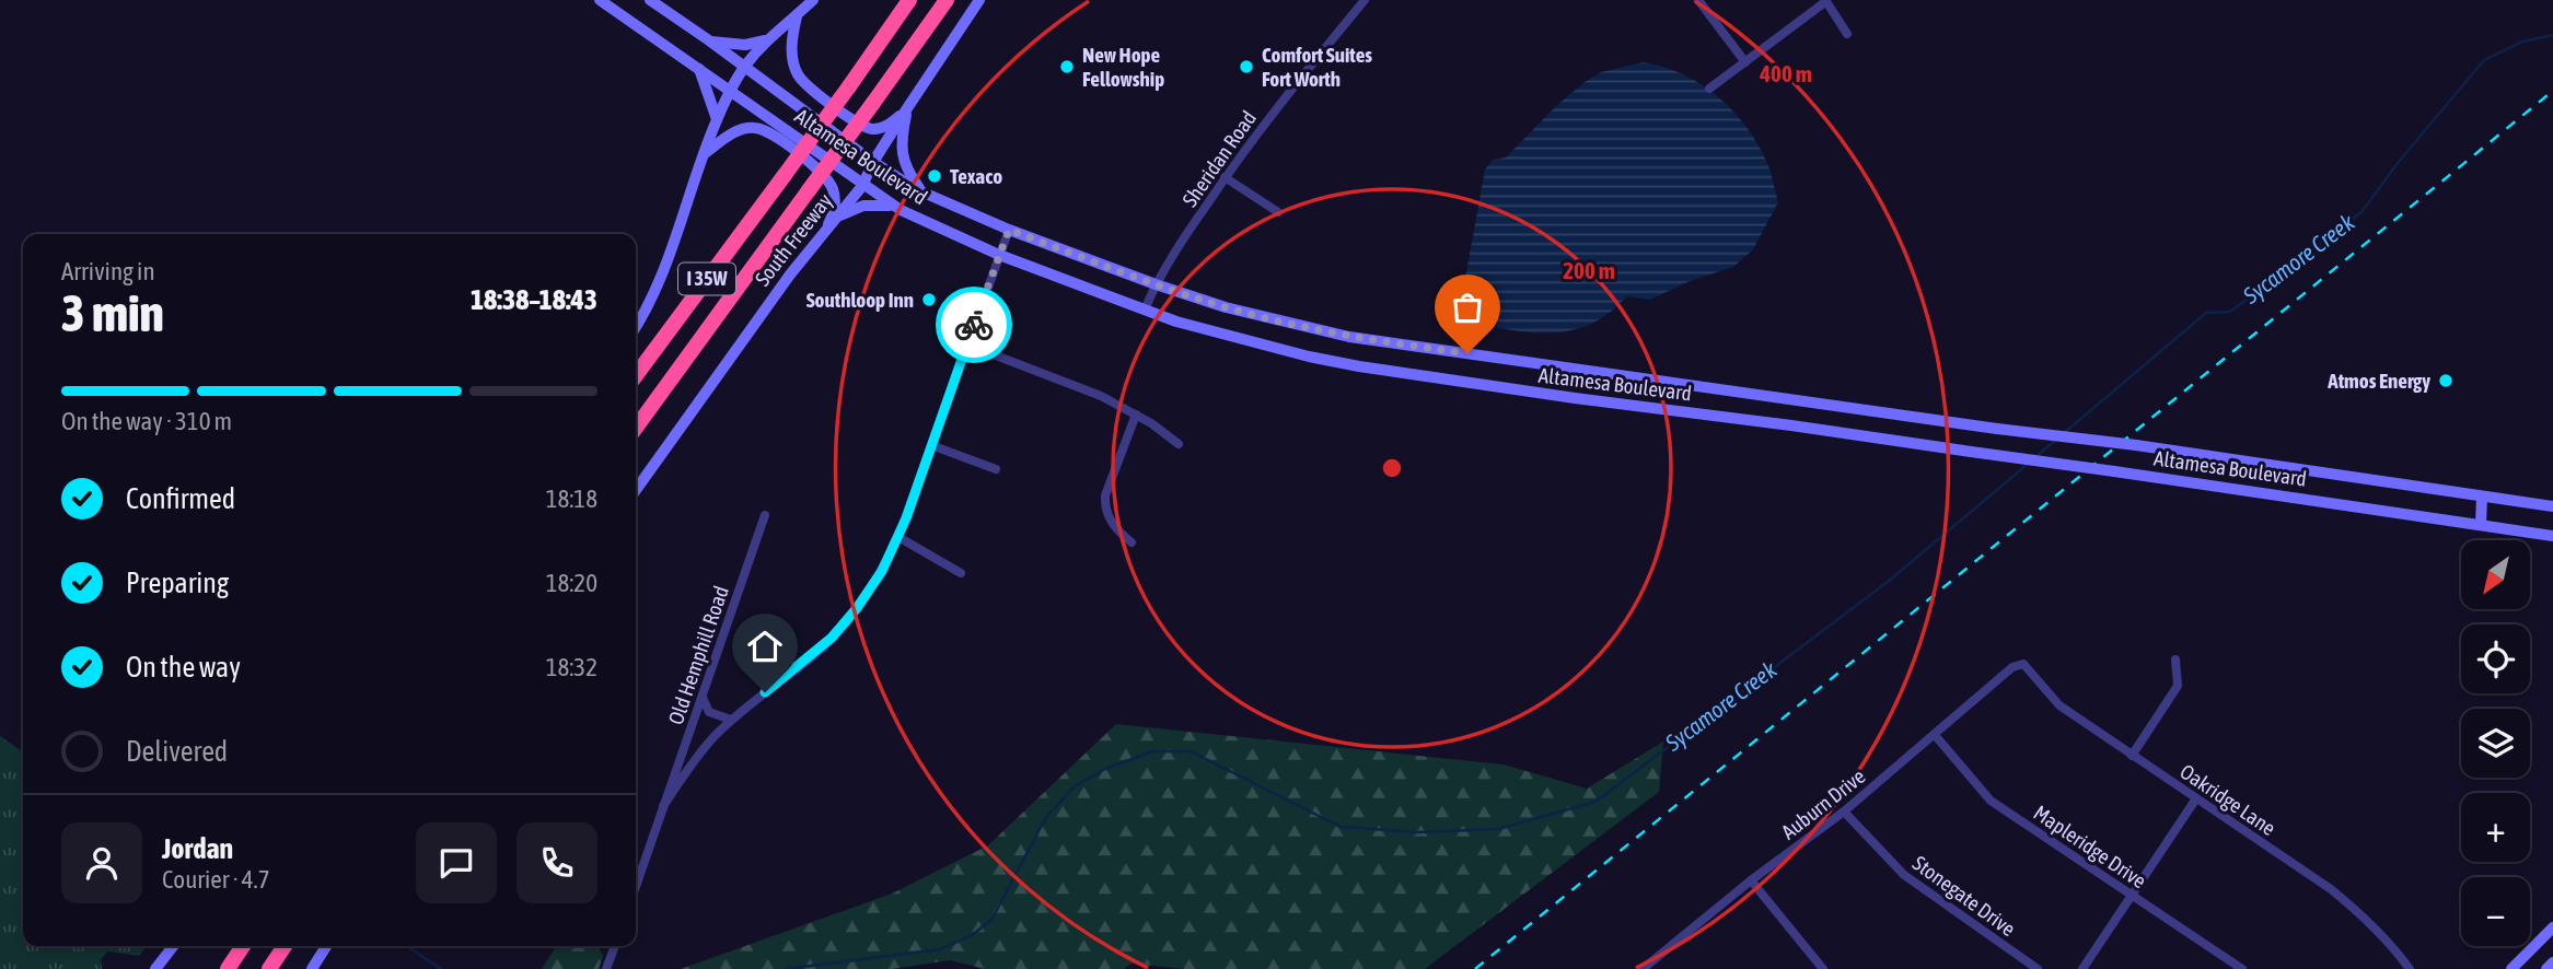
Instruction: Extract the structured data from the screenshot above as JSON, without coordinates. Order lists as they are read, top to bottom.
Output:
{
  "streets": {
    "highway": ["South Freeway", "I 35W"],
    "main road": ["Altamesa Boulevard"],
    "street": [
      "Sheridan Road",
      "Old Hemphill Road",
      "Oakridge Lane",
      "Auburn Drive",
      "Mapleridge Drive",
      "Stonegate Drive"
    ]
  },
  "crossings": [
    ["Altamesa Boulevard", "Sheridan Road"],
    ["Altamesa Boulevard", "South Freeway"],
    ["Altamesa Boulevard", "Old Hemphill Road"],
    ["Oakridge Lane", "Auburn Drive"],
    ["Auburn Drive", "Mapleridge Drive"],
    ["Auburn Drive", "Stonegate Drive"]
  ],
  "water": ["Sycamore Creek"],
  "places": [
    "New Hope Fellowship",
    "Comfort Suites Fort Worth",
    "Texaco",
    "Southloop Inn",
    "Atmos Energy"
  ],
  "north": "bottom left",
  "page": {
    "heading": ["3 min", "Arriving in", "18:38–18:43"],
    "panel": ["Jordan", "Courier · 4.7"],
    "bar": "On the way · 310 m",
    "list": [
      ["Confirmed", "18:18"],
      ["Preparing", "18:20"],
      ["On the way", "18:32"],
      "Delivered"
    ],
    "map_buttons": ["+", "−"]
  },
  "rings": ["400 m", "200 m"]
}
